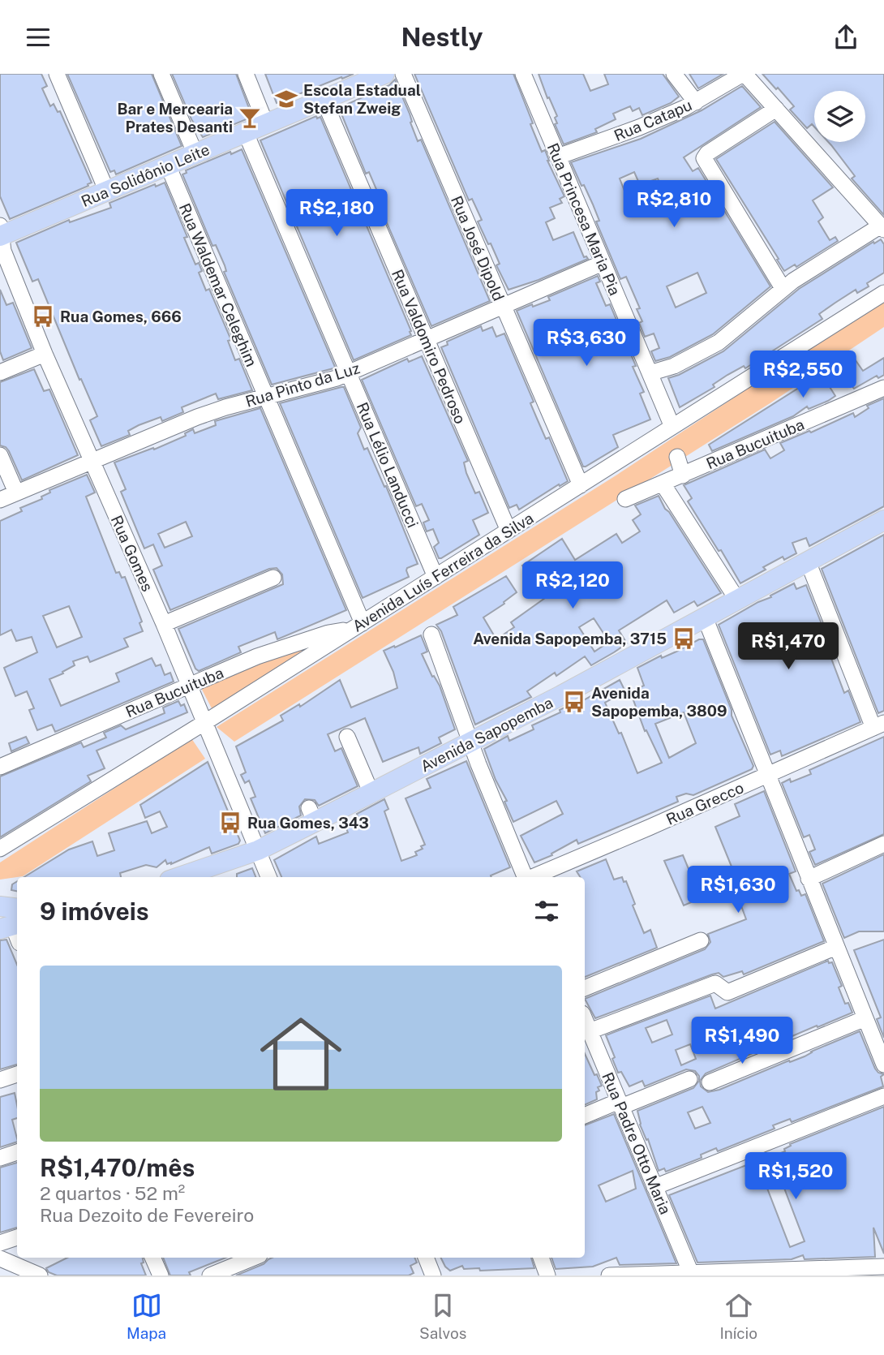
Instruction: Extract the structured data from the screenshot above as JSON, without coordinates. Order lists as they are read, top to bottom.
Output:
{
  "streets": {
    "main road": ["Rua Solidônio Leite", "Avenida Sapopemba"],
    "street": [
      "Rua Catapu",
      "Rua Princesa Maria Pia",
      "Rua José Dipold",
      "Rua Waldemar Celeghim",
      "Rua Valdomiro Pedroso",
      "Rua Pinto da Luz",
      "Rua Bucuituba",
      "Rua Lélio Landucci",
      "Rua Gomes",
      "Avenida Luís Ferreira da Silva",
      "Rua Grecco",
      "Rua Padre Otto Maria"
    ]
  },
  "crossings": [
    ["Rua Catapu", "Rua Princesa Maria Pia"],
    ["Rua Solidônio Leite", "Rua Waldemar Celeghim"],
    ["Rua Solidônio Leite", "Rua Valdomiro Pedroso"],
    ["Rua Solidônio Leite", "Rua Lélio Landucci"],
    ["Rua Solidônio Leite", "Rua Gomes"],
    ["Rua Princesa Maria Pia", "Rua Pinto da Luz"],
    ["Rua Princesa Maria Pia", "Avenida Luís Ferreira da Silva"],
    ["Rua José Dipold", "Rua Pinto da Luz"],
    ["Rua José Dipold", "Avenida Luís Ferreira da Silva"],
    ["Rua Waldemar Celeghim", "Rua Pinto da Luz"],
    ["Rua Waldemar Celeghim", "Rua Bucuituba"],
    ["Rua Waldemar Celeghim", "Avenida Luís Ferreira da Silva"],
    ["Rua Valdomiro Pedroso", "Rua Pinto da Luz"],
    ["Rua Valdomiro Pedroso", "Avenida Luís Ferreira da Silva"],
    ["Rua Pinto da Luz", "Rua Lélio Landucci"],
    ["Rua Pinto da Luz", "Rua Gomes"],
    ["Rua Bucuituba", "Rua Gomes"],
    ["Rua Bucuituba", "Avenida Luís Ferreira da Silva"],
    ["Rua Lélio Landucci", "Avenida Luís Ferreira da Silva"],
    ["Rua Gomes", "Avenida Luís Ferreira da Silva"],
    ["Rua Gomes", "Avenida Sapopemba"]
  ],
  "places": {
    "school or university": ["Escola Estadual Stefan Zweig"],
    "bar": ["Bar e Mercearia Prates Desanti"],
    "bus stop": [
      "Rua Gomes, 666",
      "Avenida Sapopemba, 3715",
      "Avenida Sapopemba, 3809",
      "Rua Gomes, 343"
    ]
  },
  "page": {
    "header": "Nestly",
    "price": [
      "R$2,810",
      "R$2,180",
      "R$3,630",
      "R$2,550",
      "R$2,120",
      "R$1,470",
      "R$1,630",
      "R$1,490",
      "R$1,520"
    ],
    "heading": "9 imóveis",
    "list": [
      {
        "name": "R$1,470/mês",
        "note": "2 quartos · 52 m² · Rua Dezoito de Fevereiro"
      }
    ],
    "tabs": ["Mapa", "Salvos", "Início"]
  }
}
